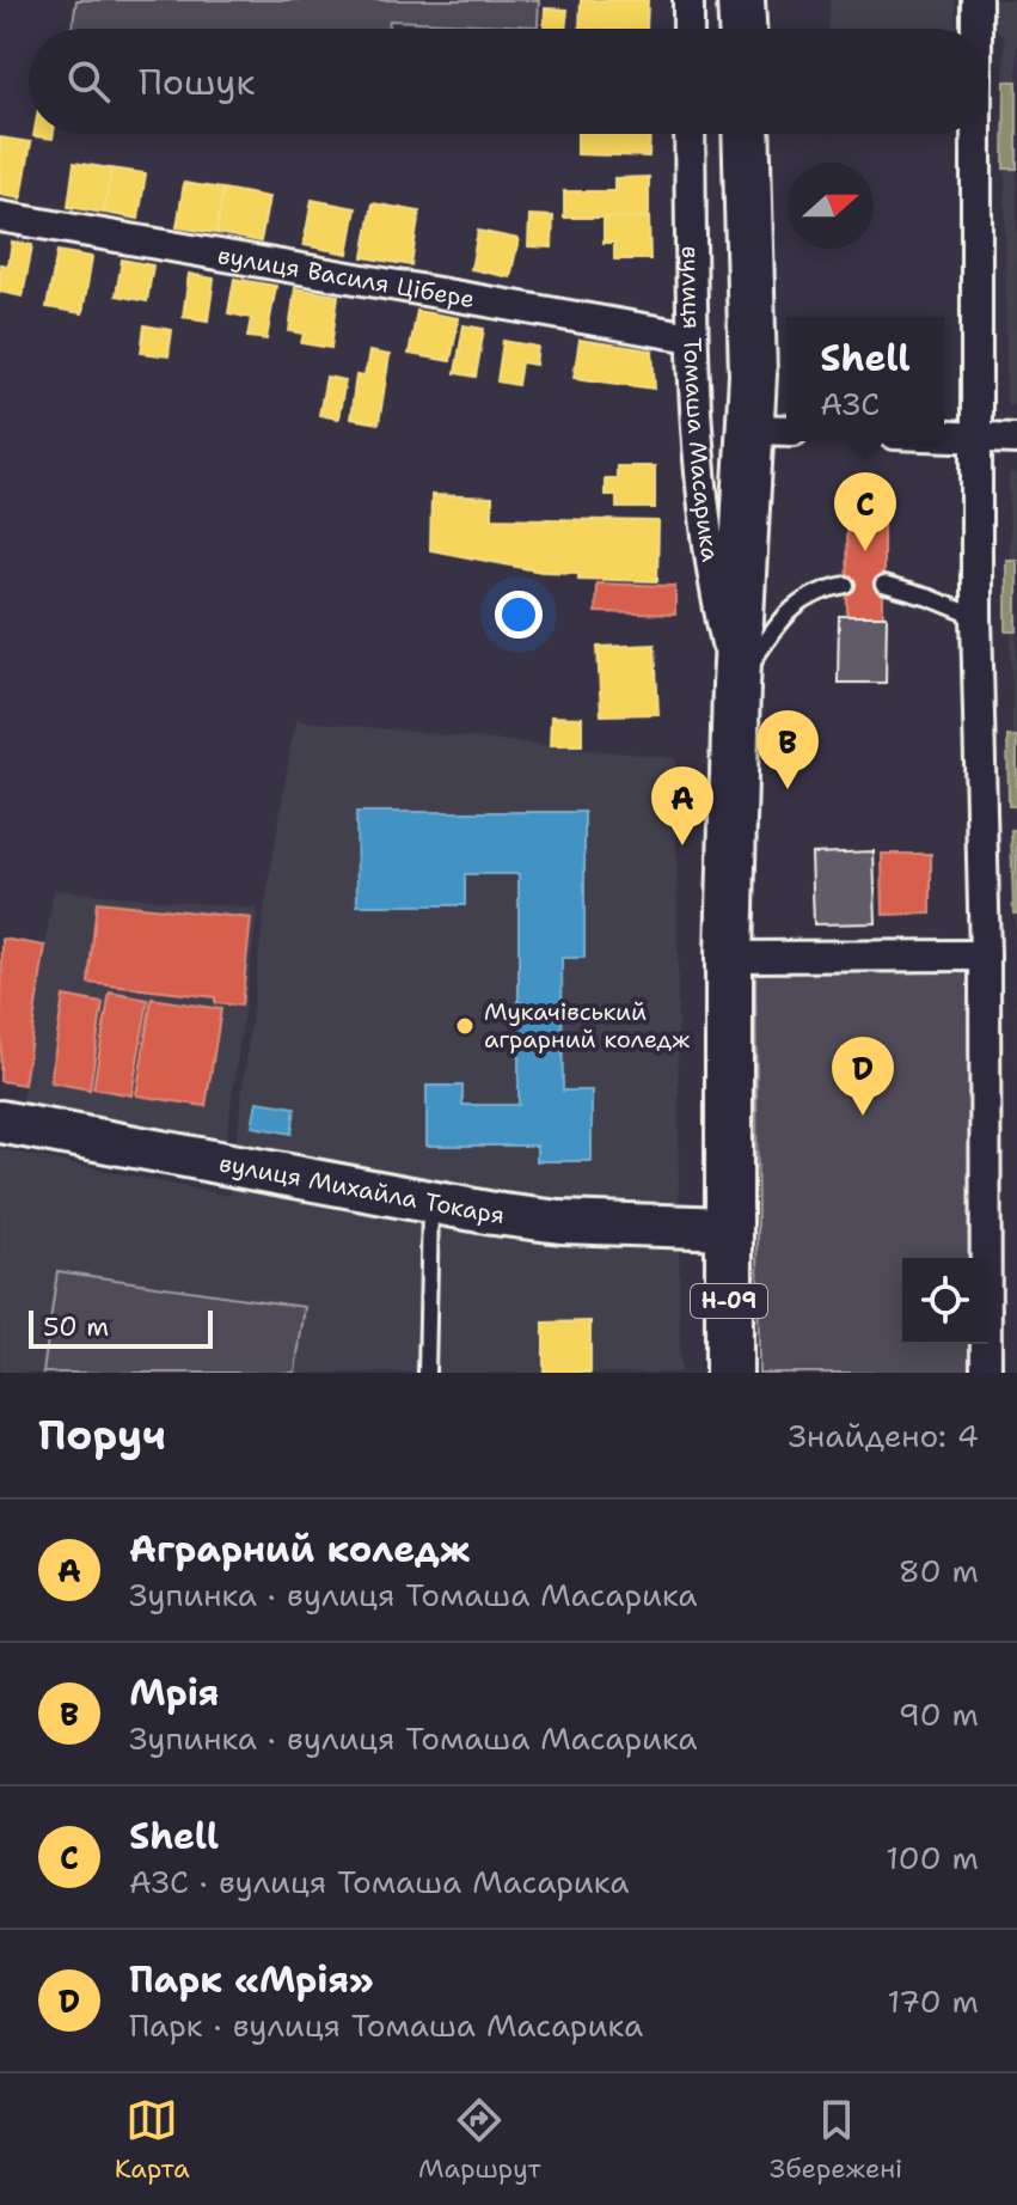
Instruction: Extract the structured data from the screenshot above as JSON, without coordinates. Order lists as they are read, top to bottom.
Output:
{
  "streets": {
    "main road": ["вулиця Томаша Масарика", "Н-09"],
    "street": ["вулиця Василя Цібере", "вулиця Михайла Токаря"]
  },
  "crossings": [
    ["вулиця Василя Цібере", "вулиця Томаша Масарика"],
    ["вулиця Томаша Масарика", "вулиця Михайла Токаря"]
  ],
  "places": ["Мукачівський аграрний коледж"],
  "scale_bar": "50 m",
  "north": "right",
  "page": {
    "search": "Пошук",
    "popup": ["Shell", "АЗС"],
    "pins": [
      "C",
      "B",
      "A",
      "D"
    ],
    "scale": "50 m",
    "heading": ["Поруч", "Знайдено: 4"],
    "list": [
      {
        "mark": "A",
        "name": "Аграрний коледж",
        "note": "Зупинка · вулиця Томаша Масарика",
        "value": "80 m"
      },
      {
        "mark": "B",
        "name": "Мрія",
        "note": "Зупинка · вулиця Томаша Масарика",
        "value": "90 m"
      },
      {
        "mark": "C",
        "name": "Shell",
        "note": "АЗС · вулиця Томаша Масарика",
        "value": "100 m"
      },
      {
        "mark": "D",
        "name": "Парк «Мрія»",
        "note": "Парк · вулиця Томаша Масарика",
        "value": "170 m"
      }
    ],
    "nav": ["Карта", "Маршрут", "Збережені"]
  }
}
